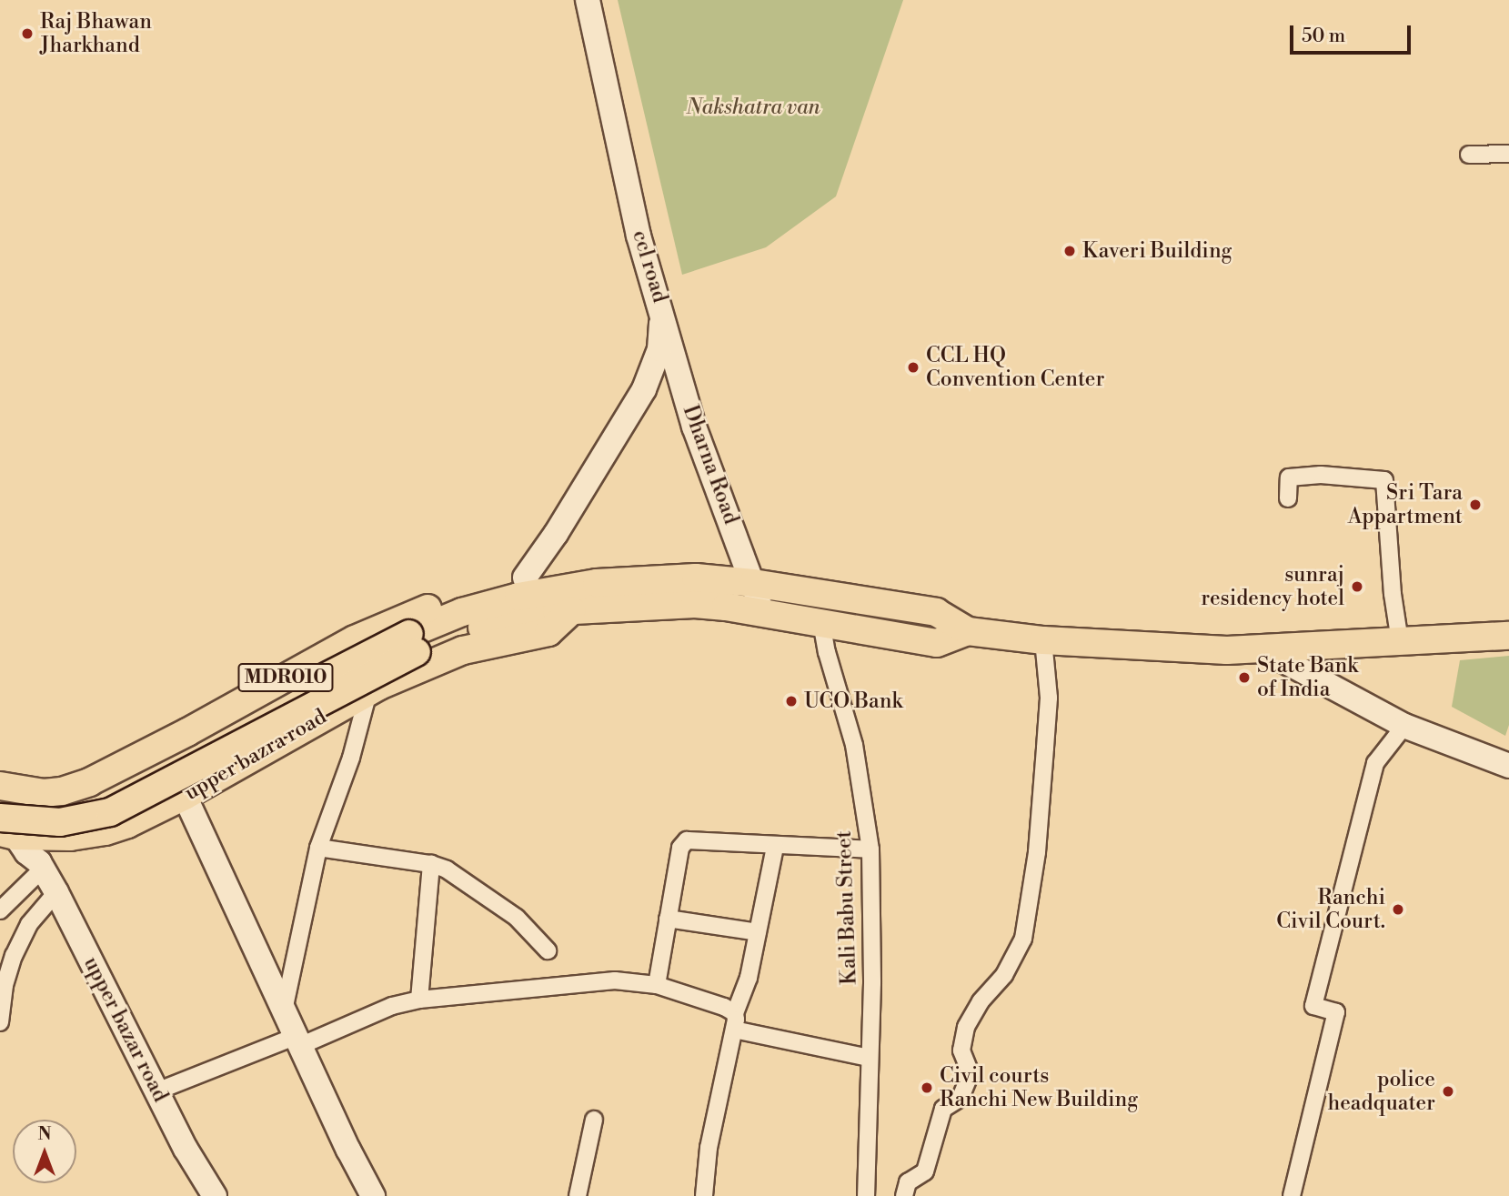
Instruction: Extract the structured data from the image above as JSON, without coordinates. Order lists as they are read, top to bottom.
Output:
{
  "streets": {
    "main road": [
      "ccl road",
      "Dharna Road",
      "MDR010",
      "upper bazra road",
      "upper bazar road"
    ],
    "street": ["Kali Babu Street"]
  },
  "crossings": [
    ["ccl road", "Dharna Road"],
    ["ccl road", "MDR010"],
    ["MDR010", "upper bazra road"],
    ["MDR010", "upper bazar road"],
    ["upper bazra road", "upper bazar road"]
  ],
  "parks": ["Nakshatra van"],
  "places": [
    "Raj Bhawan Jharkhand",
    "Kaveri Building",
    "CCL HQ Convention Center",
    "Sri Tara Appartment",
    "sunraj residency hotel",
    "State Bank of India",
    "UCO Bank",
    "Ranchi Civil Court.",
    "Civil courts Ranchi New Building",
    "police headquater"
  ],
  "scale_bar": "50 m",
  "north": "top"
}
